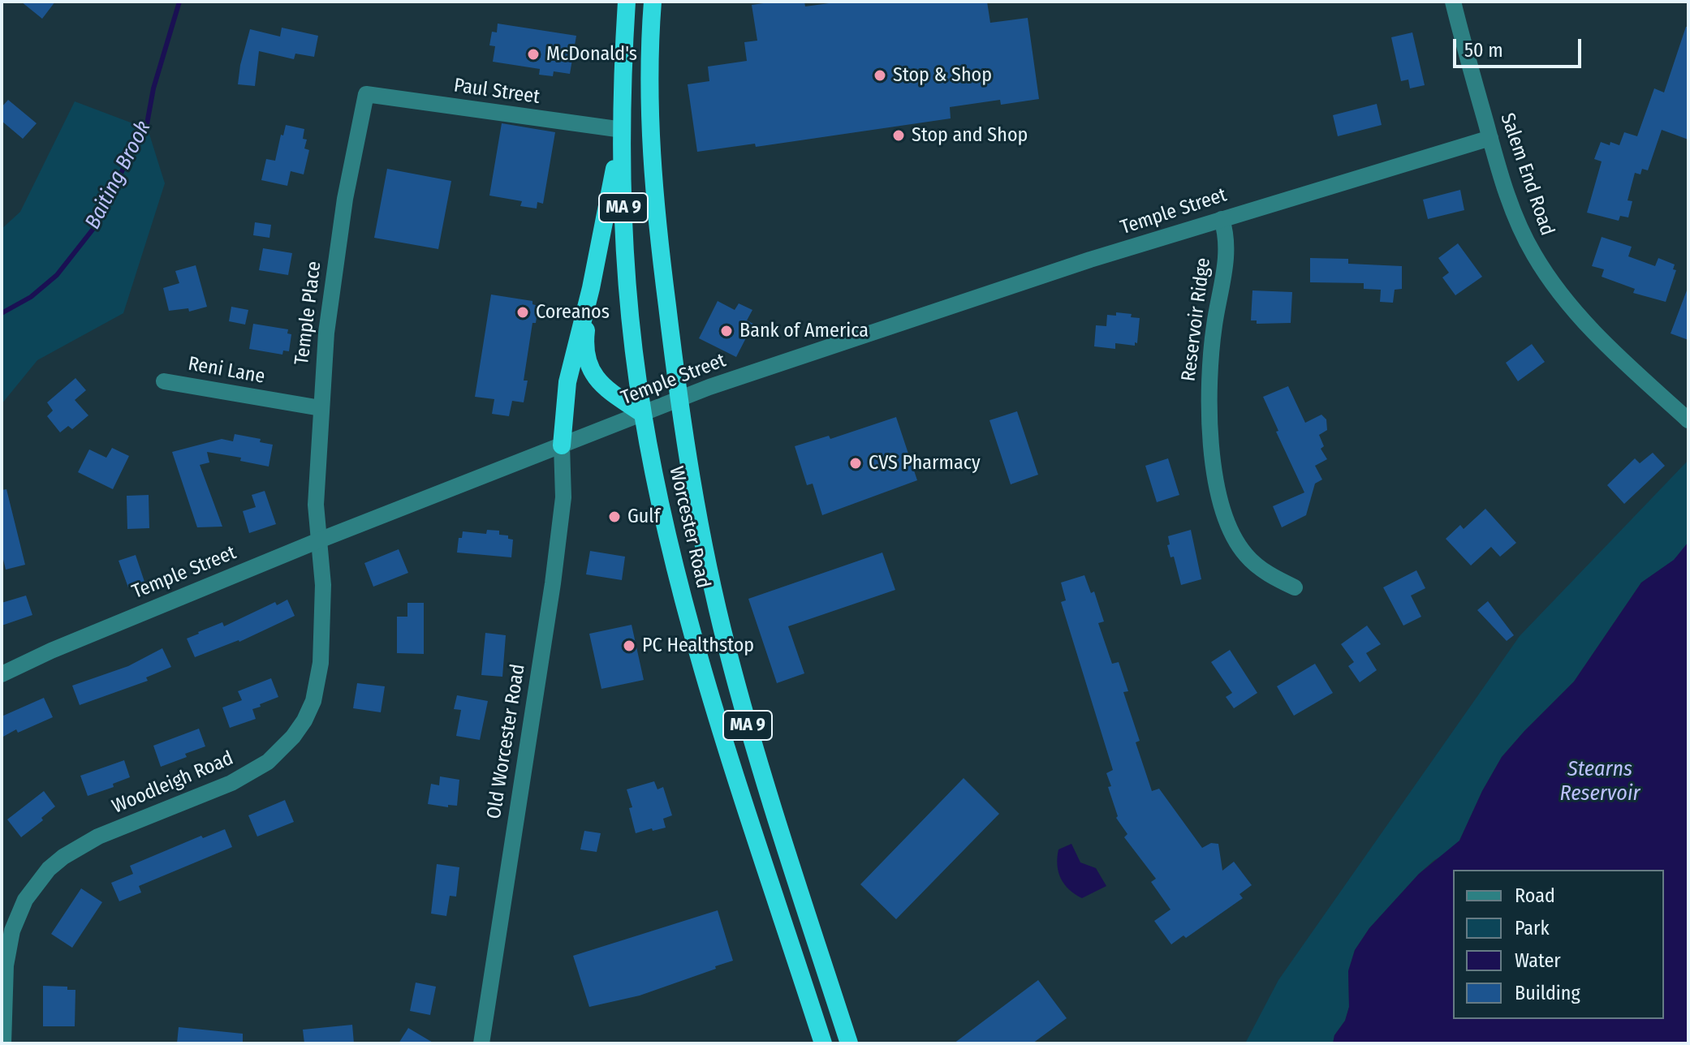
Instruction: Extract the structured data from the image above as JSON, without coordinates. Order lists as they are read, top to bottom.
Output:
{
  "streets": {
    "highway": ["MA 9", "Worcester Road"],
    "street": [
      "Paul Street",
      "Salem End Road",
      "Temple Street",
      "Temple Place",
      "Reservoir Ridge",
      "Reni Lane",
      "Old Worcester Road",
      "Woodleigh Road"
    ]
  },
  "crossings": [
    ["Paul Street", "Temple Place"],
    ["Paul Street", "Worcester Road"],
    ["Salem End Road", "Temple Street"],
    ["Temple Street", "Temple Place"],
    ["Temple Street", "Reservoir Ridge"],
    ["Temple Street", "Worcester Road"],
    ["Temple Street", "Old Worcester Road"],
    ["Temple Street", "Woodleigh Road"],
    ["Temple Place", "Reni Lane"],
    ["Temple Place", "Woodleigh Road"]
  ],
  "water": ["Baiting Brook", "Stearns Reservoir"],
  "places": [
    "McDonald's",
    "Stop & Shop",
    "Stop and Shop",
    "Coreanos",
    "Bank of America",
    "CVS Pharmacy",
    "Gulf",
    "PC Healthstop"
  ],
  "legend": [
    "Road",
    "Park",
    "Water",
    "Building"
  ],
  "scale_bar": "50 m"
}
